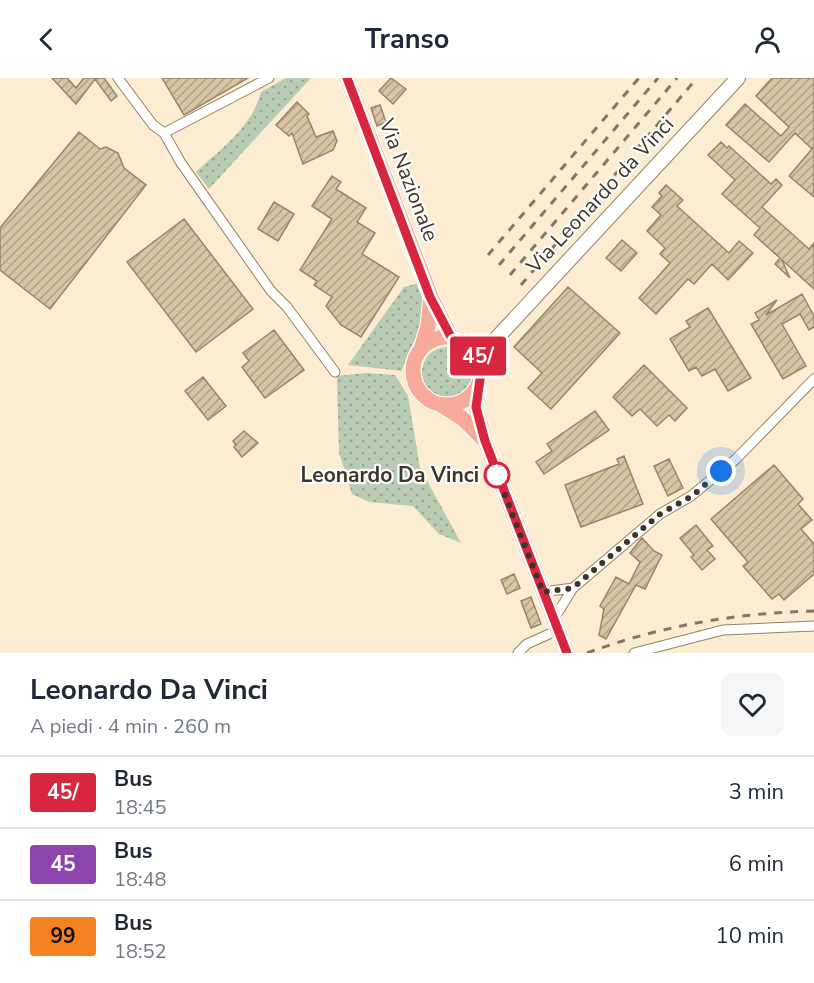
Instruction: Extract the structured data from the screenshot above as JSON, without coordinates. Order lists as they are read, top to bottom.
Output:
{
  "streets": {
    "main road": ["Via Nazionale"],
    "street": ["Via Leonardo da Vinci"]
  },
  "crossings": [
    ["Via Nazionale", "Via Leonardo da Vinci"]
  ],
  "places": ["Leonardo Da Vinci"],
  "lines": ["bus line 45/"],
  "page": {
    "header": "Transo",
    "on_map": "45/",
    "heading": ["Leonardo Da Vinci", "A piedi · 4 min · 260 m"],
    "list": [
      {
        "mark": "45/",
        "name": "Bus",
        "note": "18:45",
        "value": "3 min"
      },
      {
        "mark": "45",
        "name": "Bus",
        "note": "18:48",
        "value": "6 min"
      },
      {
        "mark": "99",
        "name": "Bus",
        "note": "18:52",
        "value": "10 min"
      }
    ]
  }
}
